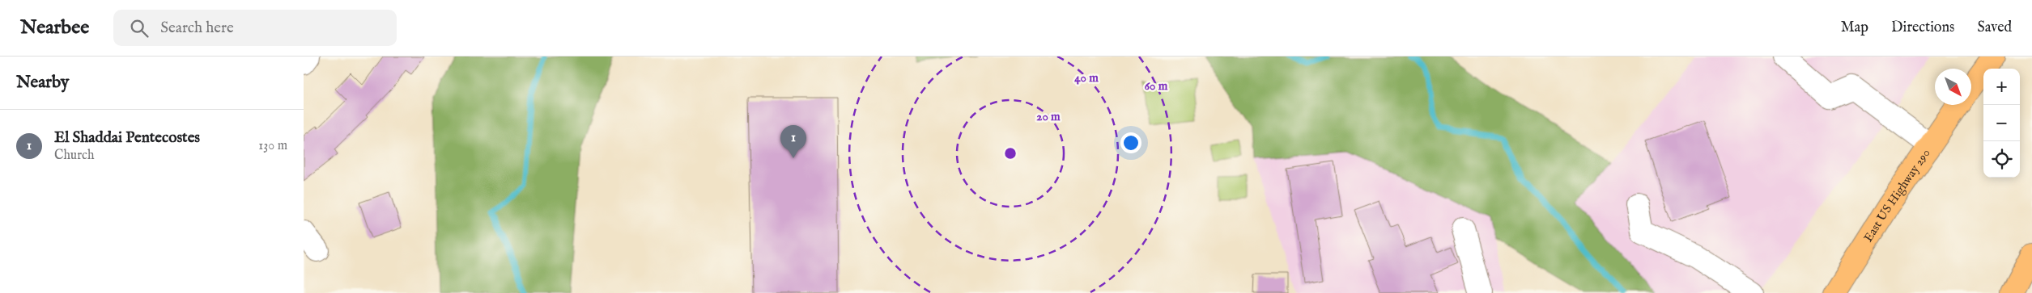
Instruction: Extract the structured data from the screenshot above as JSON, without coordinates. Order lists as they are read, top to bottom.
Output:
{
  "streets": {
    "main road": ["East US Highway 290"]
  },
  "north": "bottom right",
  "page": {
    "header": "Nearbee",
    "search": "Search here",
    "nav": ["Map", "Directions", "Saved"],
    "heading": "Nearby",
    "map_buttons": ["+", "−"],
    "list": [
      {
        "mark": "1",
        "name": "El Shaddai Pentecostes",
        "note": "Church",
        "value": "130 m"
      }
    ],
    "pins": "1"
  },
  "rings": ["40 m", "60 m", "20 m"]
}
